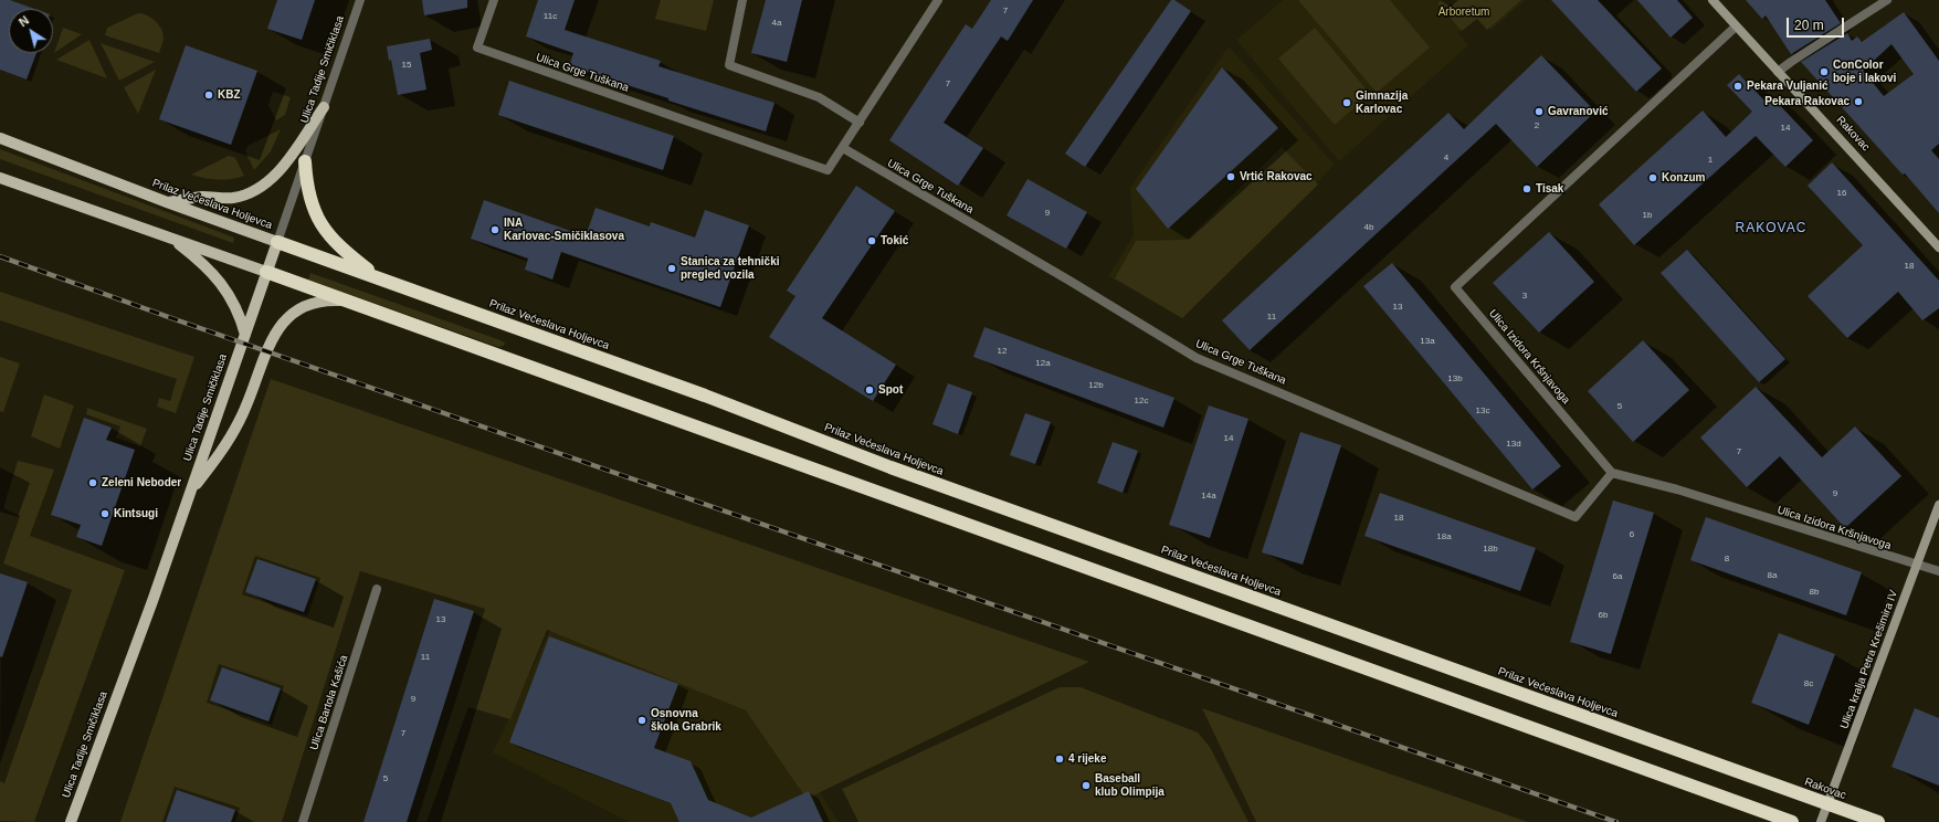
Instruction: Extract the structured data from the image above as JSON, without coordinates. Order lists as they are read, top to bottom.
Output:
{
  "streets": {
    "highway": ["Rakovac", "Prilaz Većeslava Holjevca"],
    "main road": ["Ulica Tadije Smičiklasa", "Ulica kralja Petra Krešimira IV"],
    "street": ["Ulica Grge Tuškana", "Ulica Izidora Kršnjavoga", "Ulica Bartola Kašića"]
  },
  "crossings": [
    ["Ulica Tadije Smičiklasa", "Prilaz Većeslava Holjevca"],
    ["Ulica Grge Tuškana", "Ulica Izidora Kršnjavoga"],
    ["Rakovac", "Prilaz Većeslava Holjevca"],
    ["Rakovac", "Ulica Izidora Kršnjavoga"],
    ["Ulica Izidora Kršnjavoga", "Ulica kralja Petra Krešimira IV"]
  ],
  "districts": ["RAKOVAC"],
  "parks": ["Arboretum"],
  "places": [
    "ConColor boje i lakovi",
    "Pekara Vuljanić",
    "KBZ",
    "Pekara Rakovac",
    "Gimnazija Karlovac",
    "Gavranović",
    "Vrtić Rakovac",
    "Konzum",
    "Tisak",
    "INA Karlovac-Smičiklasova",
    "Tokić",
    "Stanica za tehnički pregled vozila",
    "Spot",
    "Zeleni Neboder",
    "Kintsugi",
    "Osnovna škola Grabrik",
    "4 rijeke",
    "Baseball klub Olimpija"
  ],
  "house_numbers": [
    "7",
    "11c",
    "4a",
    "15",
    "7",
    "2",
    "14",
    "4",
    "1",
    "16",
    "9",
    "1b",
    "4b",
    "18",
    "3",
    "13",
    "11",
    "13a",
    "12",
    "12a",
    "13b",
    "12b",
    "12c",
    "5",
    "13c",
    "14",
    "13d",
    "7",
    "9",
    "14a",
    "18",
    "6",
    "18a",
    "18b",
    "8",
    "8a",
    "6a",
    "8b",
    "6b",
    "13",
    "11",
    "8c",
    "9",
    "7",
    "5"
  ],
  "scale_bar": "20 m",
  "north": "top left"
}
